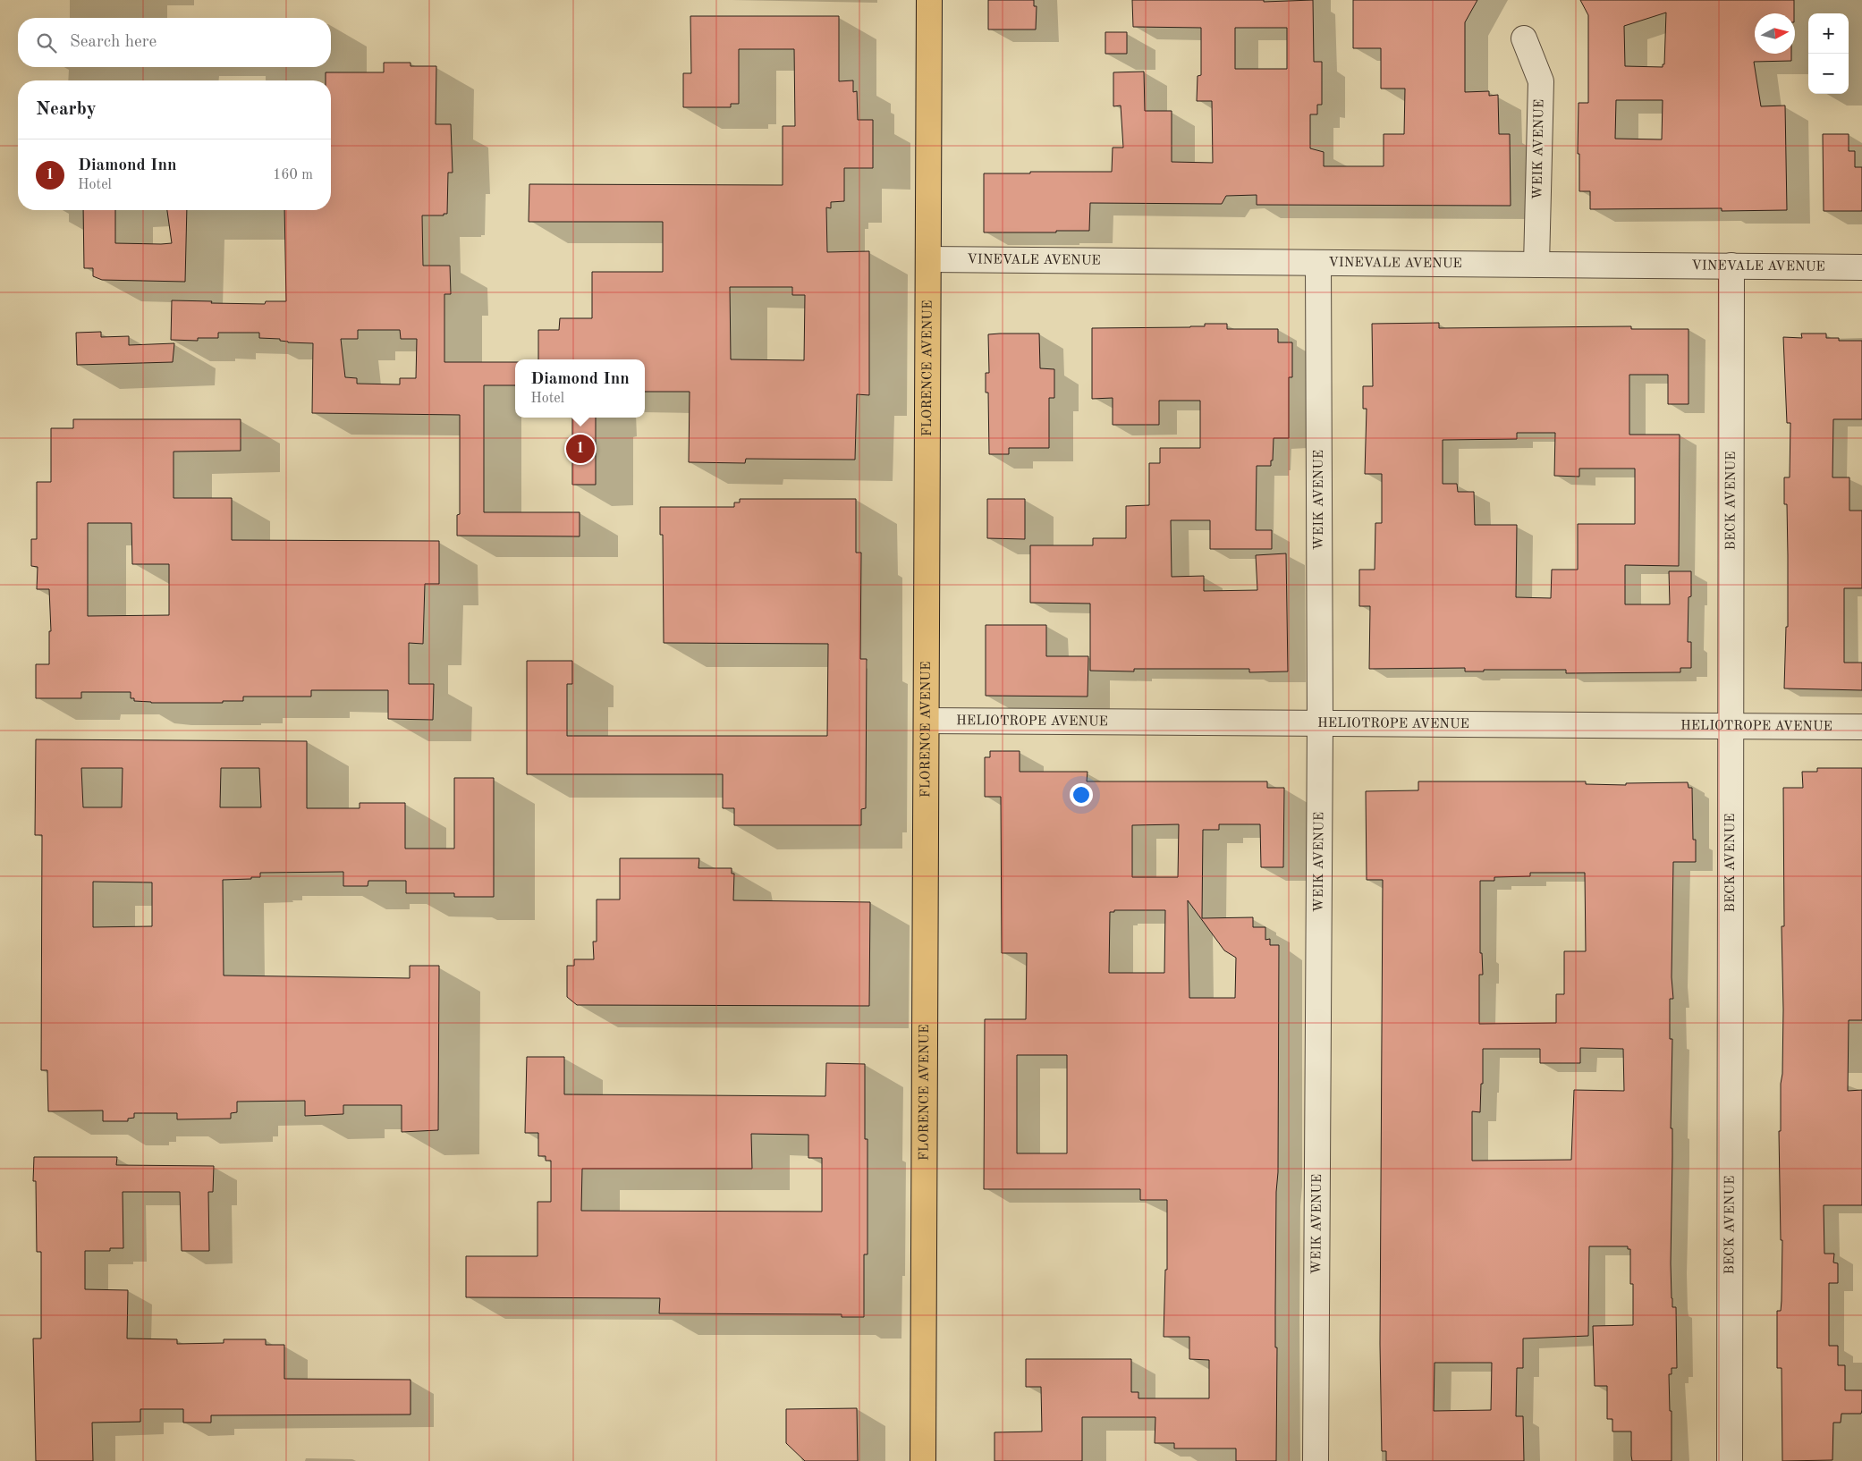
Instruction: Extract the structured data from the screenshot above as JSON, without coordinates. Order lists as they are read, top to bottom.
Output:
{
  "streets": {
    "main road": ["FLORENCE AVENUE"],
    "street": [
      "WEIK AVENUE",
      "VINEVALE AVENUE",
      "BECK AVENUE",
      "HELIOTROPE AVENUE"
    ]
  },
  "crossings": [
    ["WEIK AVENUE", "VINEVALE AVENUE"],
    ["WEIK AVENUE", "HELIOTROPE AVENUE"],
    ["VINEVALE AVENUE", "FLORENCE AVENUE"],
    ["VINEVALE AVENUE", "BECK AVENUE"],
    ["FLORENCE AVENUE", "HELIOTROPE AVENUE"],
    ["BECK AVENUE", "HELIOTROPE AVENUE"]
  ],
  "north": "right",
  "page": {
    "map_buttons": ["+", "−"],
    "search": "Search here",
    "heading": "Nearby",
    "list": [
      {
        "mark": "1",
        "name": "Diamond Inn",
        "note": "Hotel",
        "value": "160 m"
      }
    ],
    "popup": ["Diamond Inn", "Hotel"],
    "pins": "1"
  }
}
